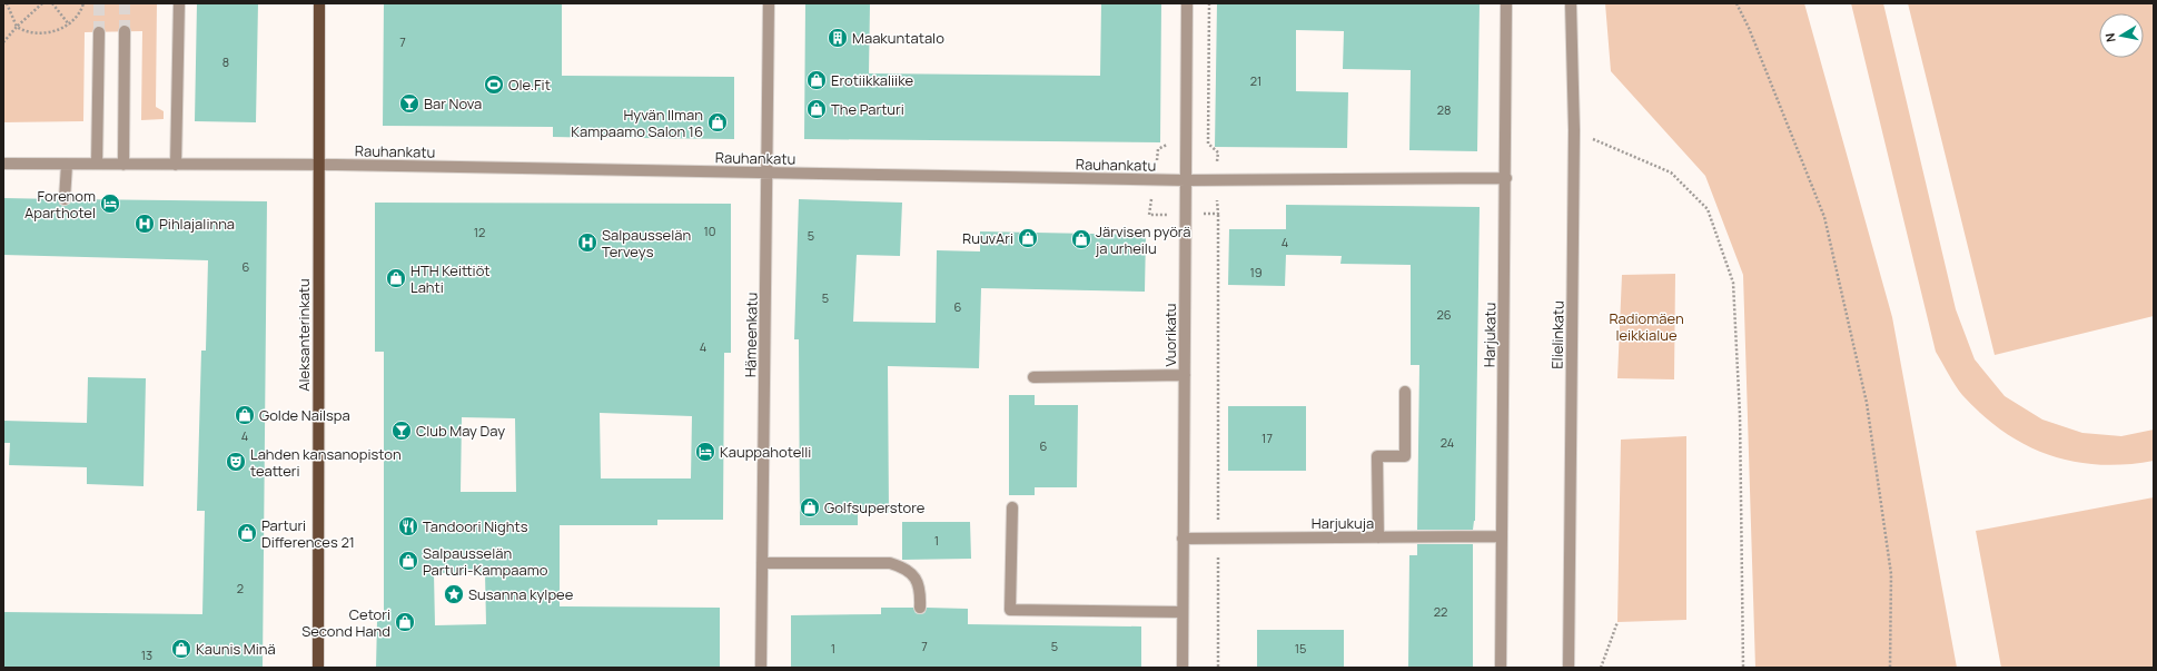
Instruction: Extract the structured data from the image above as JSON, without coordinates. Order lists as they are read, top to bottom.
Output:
{
  "streets": {
    "main road": ["Aleksanterinkatu"],
    "street": [
      "Rauhankatu",
      "Hämeenkatu",
      "Vuorikatu",
      "Harjukatu",
      "Elielinkatu",
      "Harjukuja"
    ]
  },
  "crossings": [
    ["Rauhankatu", "Aleksanterinkatu"],
    ["Rauhankatu", "Hämeenkatu"],
    ["Rauhankatu", "Vuorikatu"],
    ["Rauhankatu", "Harjukatu"],
    ["Vuorikatu", "Harjukuja"],
    ["Harjukatu", "Harjukuja"]
  ],
  "parks": ["Radiomäen leikkialue"],
  "places": {
    "building": ["Maakuntatalo"],
    "shop": [
      "Erotiikkaliike",
      "The Parturi",
      "Hyvän Ilman Kampaamo Salon 16",
      "RuuvAri",
      "Järvisen pyörä ja urheilu",
      "HTH Keittiöt Lahti",
      "Golde Nailspa",
      "Golfsuperstore",
      "Parturi Differences 21",
      "Salpausselän Parturi-Kampaamo",
      "Cetori Second Hand",
      "Kaunis Minä"
    ],
    "sports": ["Ole.Fit"],
    "bar": ["Bar Nova", "Club May Day"],
    "hotel": ["Forenom Aparthotel", "Kauppahotelli"],
    "hospital": ["Pihlajalinna", "Salpausselän Terveys"],
    "theatre": ["Lahden kansanopiston teatteri"],
    "restaurant": ["Tandoori Nights"],
    "place": ["Susanna kylpee"]
  },
  "house_numbers": [
    "7",
    "8",
    "21",
    "28",
    "10",
    "12",
    "5",
    "4",
    "6",
    "19",
    "5",
    "6",
    "26",
    "4",
    "4",
    "17",
    "24",
    "6",
    "1",
    "2",
    "22",
    "7",
    "5",
    "1",
    "15",
    "13"
  ],
  "north": "left"
}
